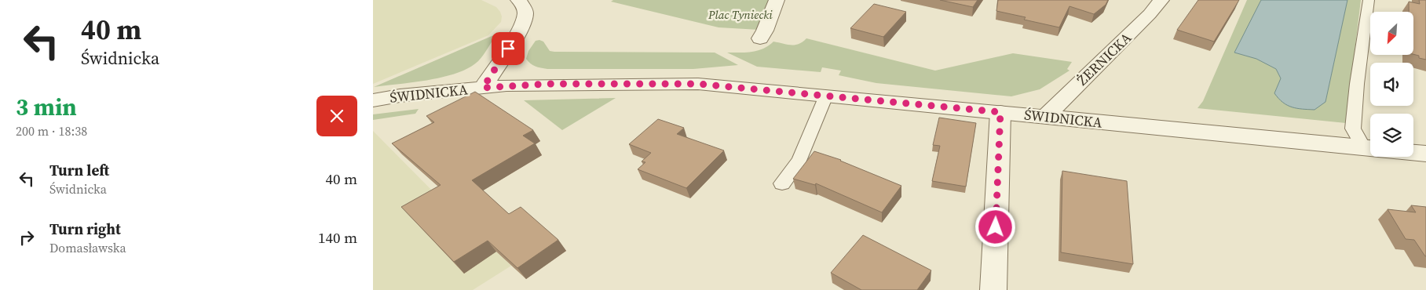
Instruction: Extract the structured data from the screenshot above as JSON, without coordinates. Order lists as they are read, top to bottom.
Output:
{
  "streets": {
    "street": ["ŻERNICKA", "ŚWIDNICKA"]
  },
  "crossings": [
    ["ŻERNICKA", "ŚWIDNICKA"]
  ],
  "parks": ["Plac Tyniecki"],
  "north": "bottom left",
  "page": {
    "turn": ["40 m", "Świdnicka"],
    "heading": ["3 min", "200 m · 18:38"],
    "list": [
      {
        "name": "Turn left",
        "note": "Świdnicka",
        "value": "40 m"
      },
      {
        "name": "Turn right",
        "note": "Domasławska",
        "value": "140 m"
      }
    ]
  }
}
